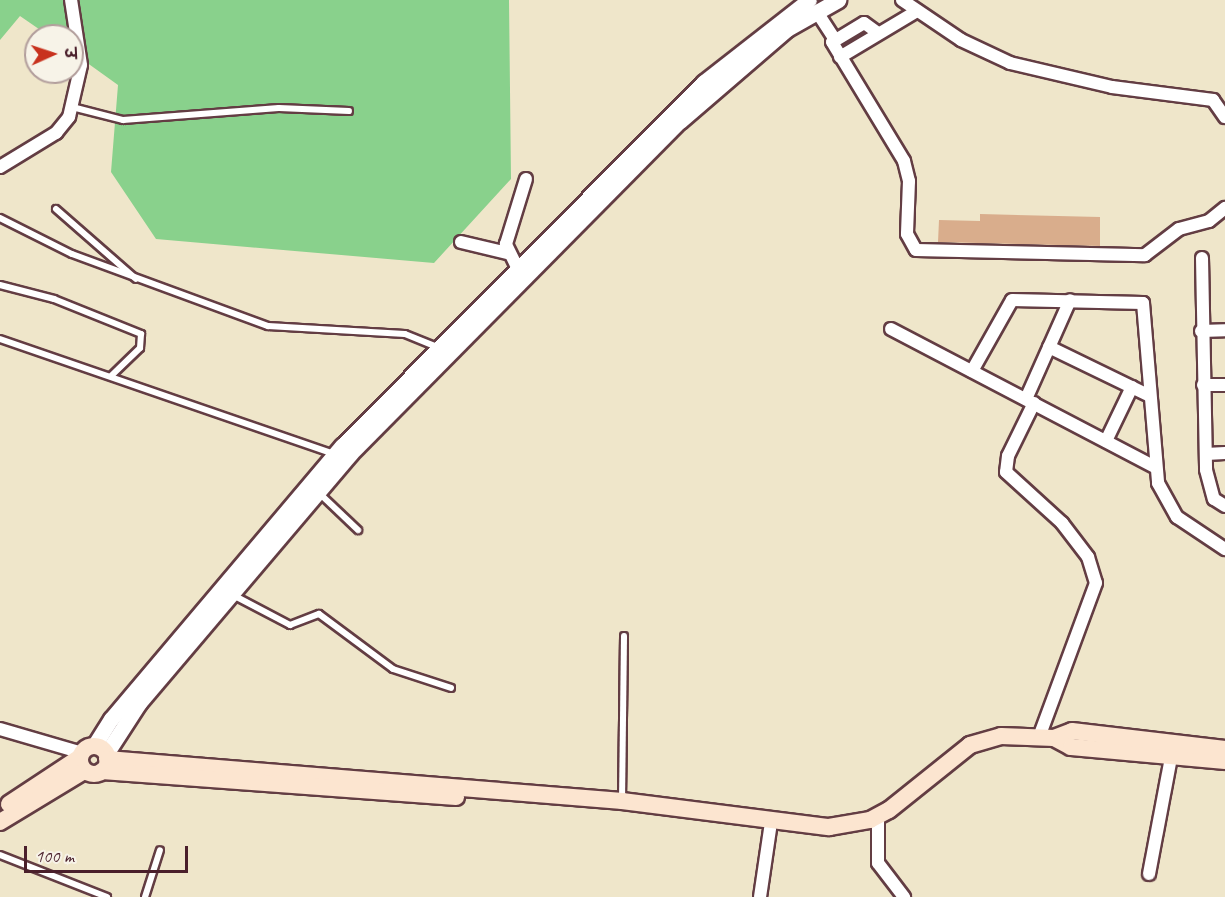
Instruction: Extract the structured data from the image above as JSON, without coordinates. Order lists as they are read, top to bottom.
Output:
{
  "scale_bar": "100 m",
  "north": "right"
}
